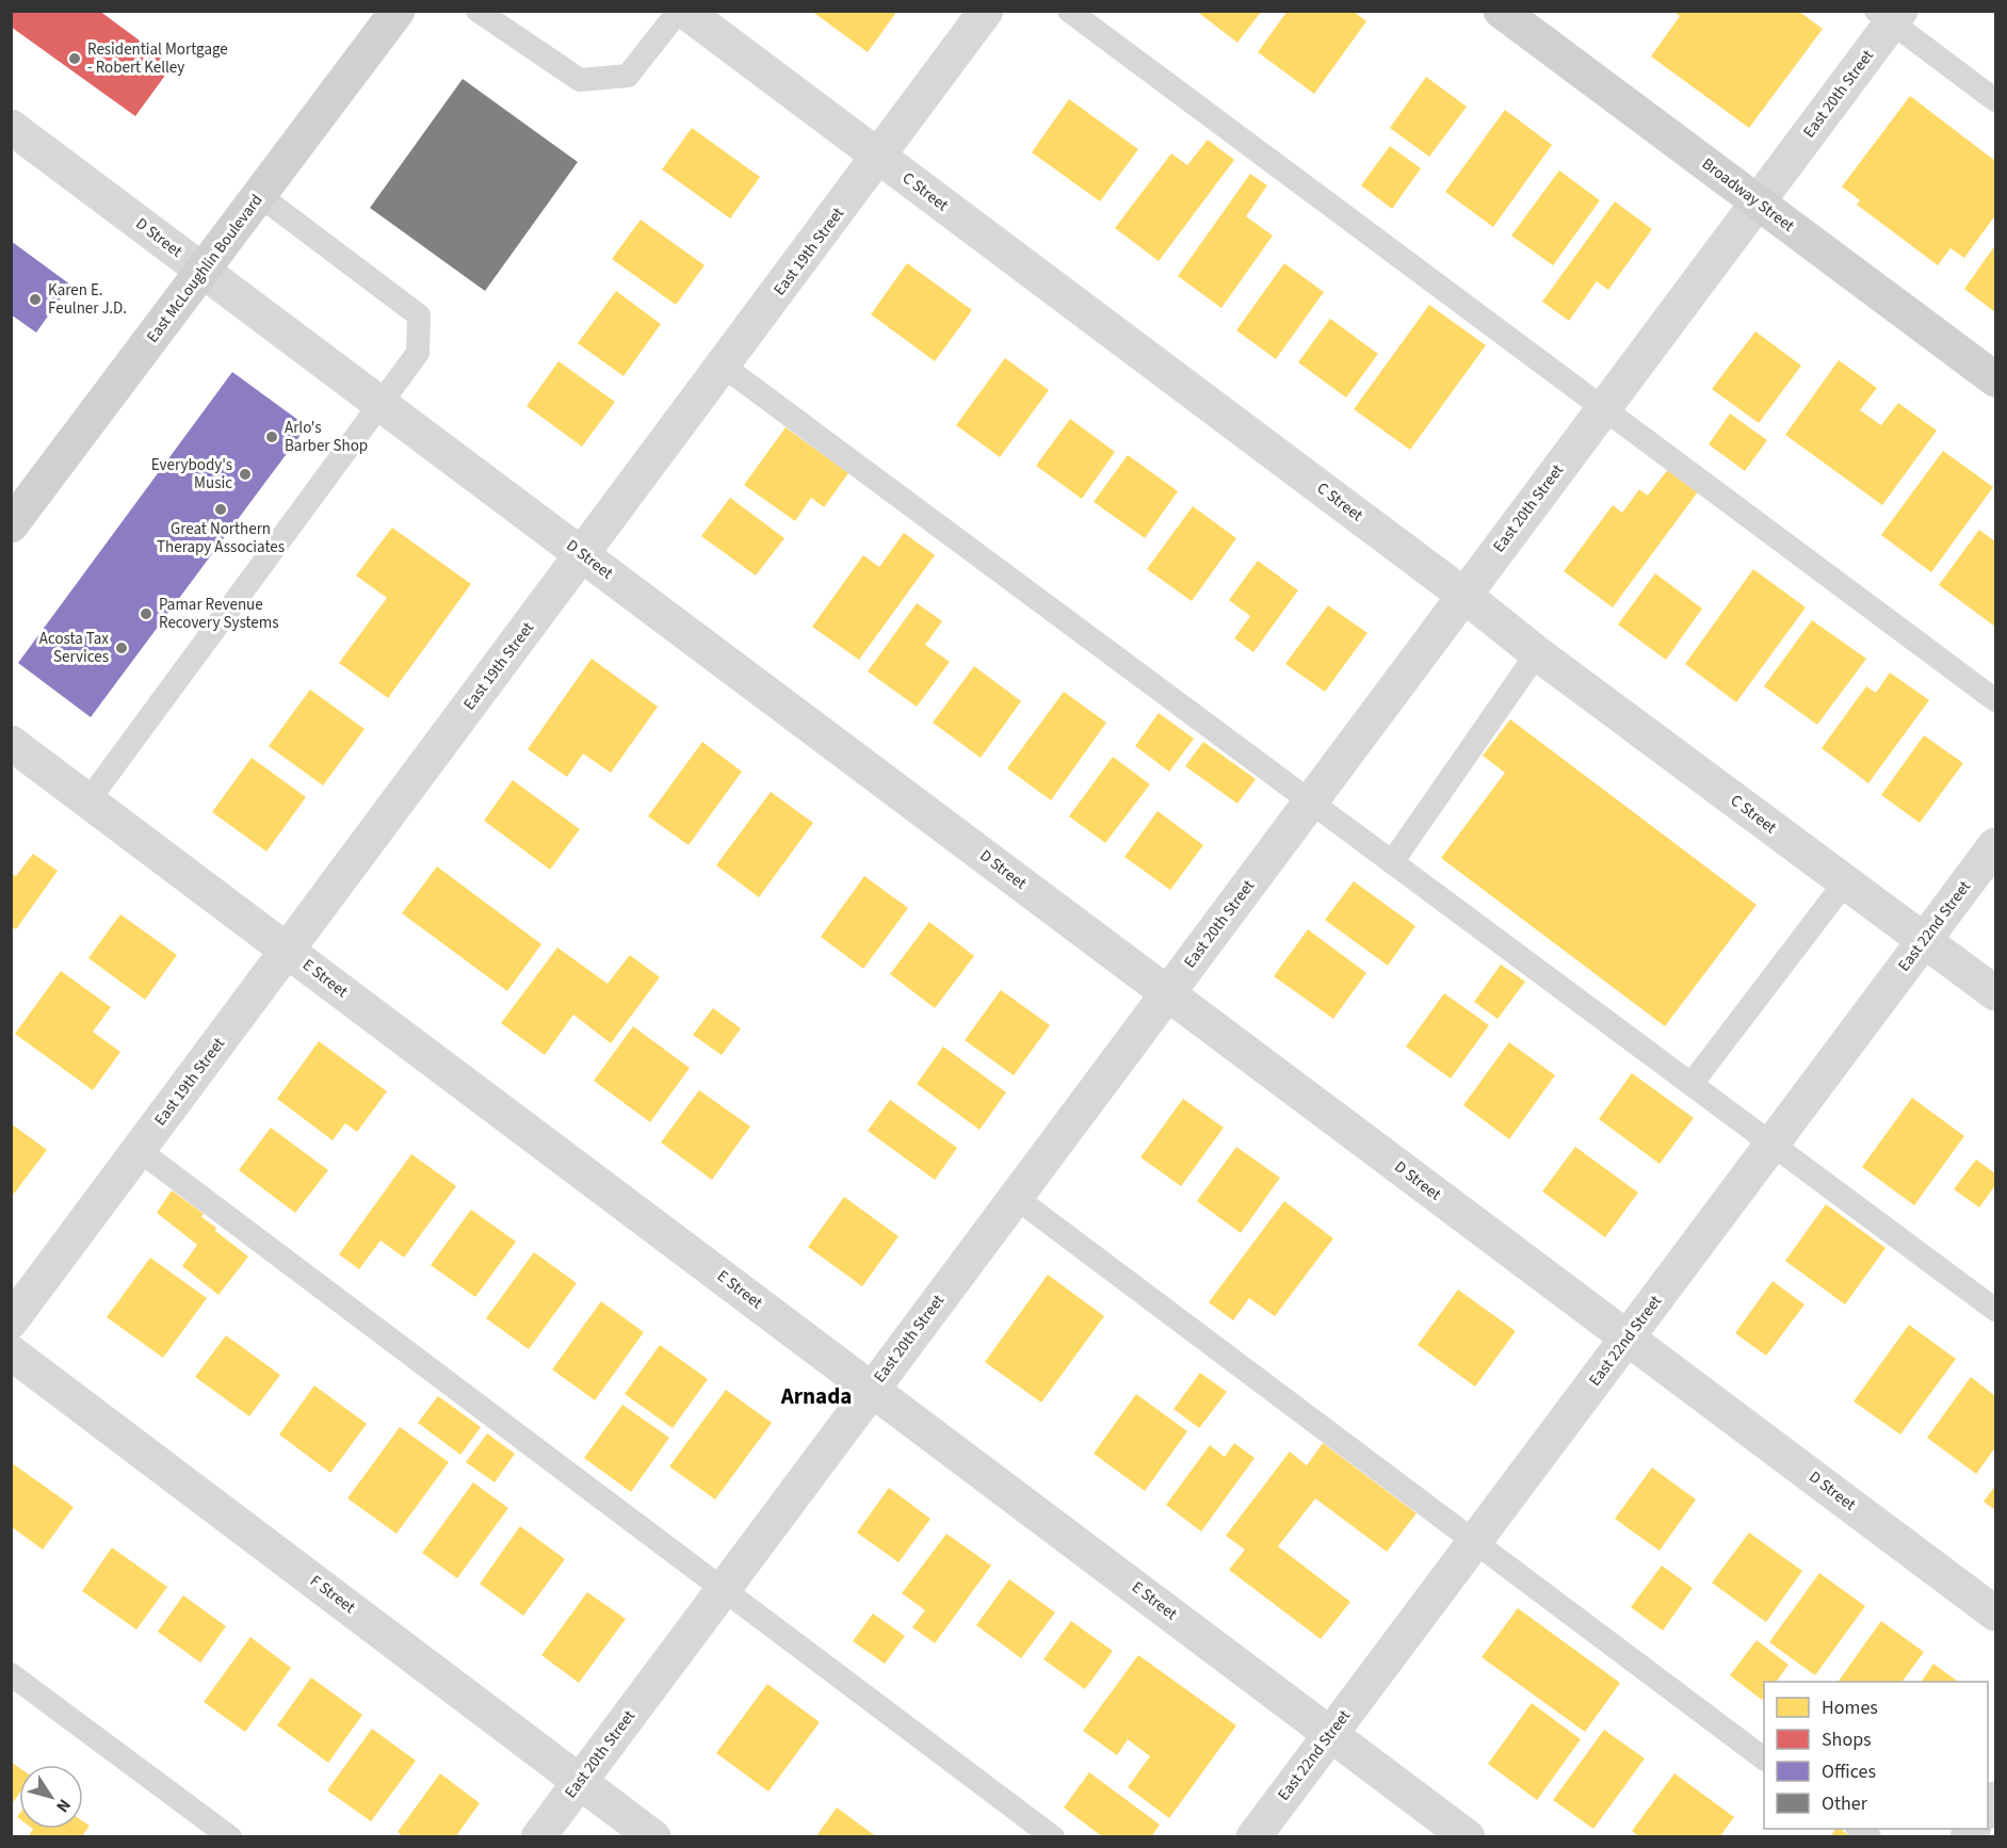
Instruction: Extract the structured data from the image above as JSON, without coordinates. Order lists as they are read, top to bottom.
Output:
{
  "streets": {
    "street": [
      "East 20th Street",
      "C Street",
      "Broadway Street",
      "D Street",
      "East 19th Street",
      "East McLoughlin Boulevard",
      "East 22nd Street",
      "E Street",
      "F Street"
    ]
  },
  "crossings": [
    ["East 20th Street", "C Street"],
    ["East 20th Street", "Broadway Street"],
    ["East 20th Street", "D Street"],
    ["East 20th Street", "E Street"],
    ["East 20th Street", "F Street"],
    ["C Street", "East 19th Street"],
    ["C Street", "East 22nd Street"],
    ["D Street", "East 19th Street"],
    ["D Street", "East McLoughlin Boulevard"],
    ["D Street", "East 22nd Street"],
    ["East 19th Street", "E Street"],
    ["East 22nd Street", "E Street"]
  ],
  "districts": ["Arnada"],
  "places": [
    "Residential Mortgage - Robert Kelley",
    "Karen E. Feulner J.D.",
    "Arlo's Barber Shop",
    "Everybody's Music",
    "Great Northern Therapy Associates",
    "Pamar Revenue Recovery Systems",
    "Acosta Tax Services"
  ],
  "legend": [
    "Homes",
    "Shops",
    "Offices",
    "Other"
  ],
  "north": "bottom right"
}
